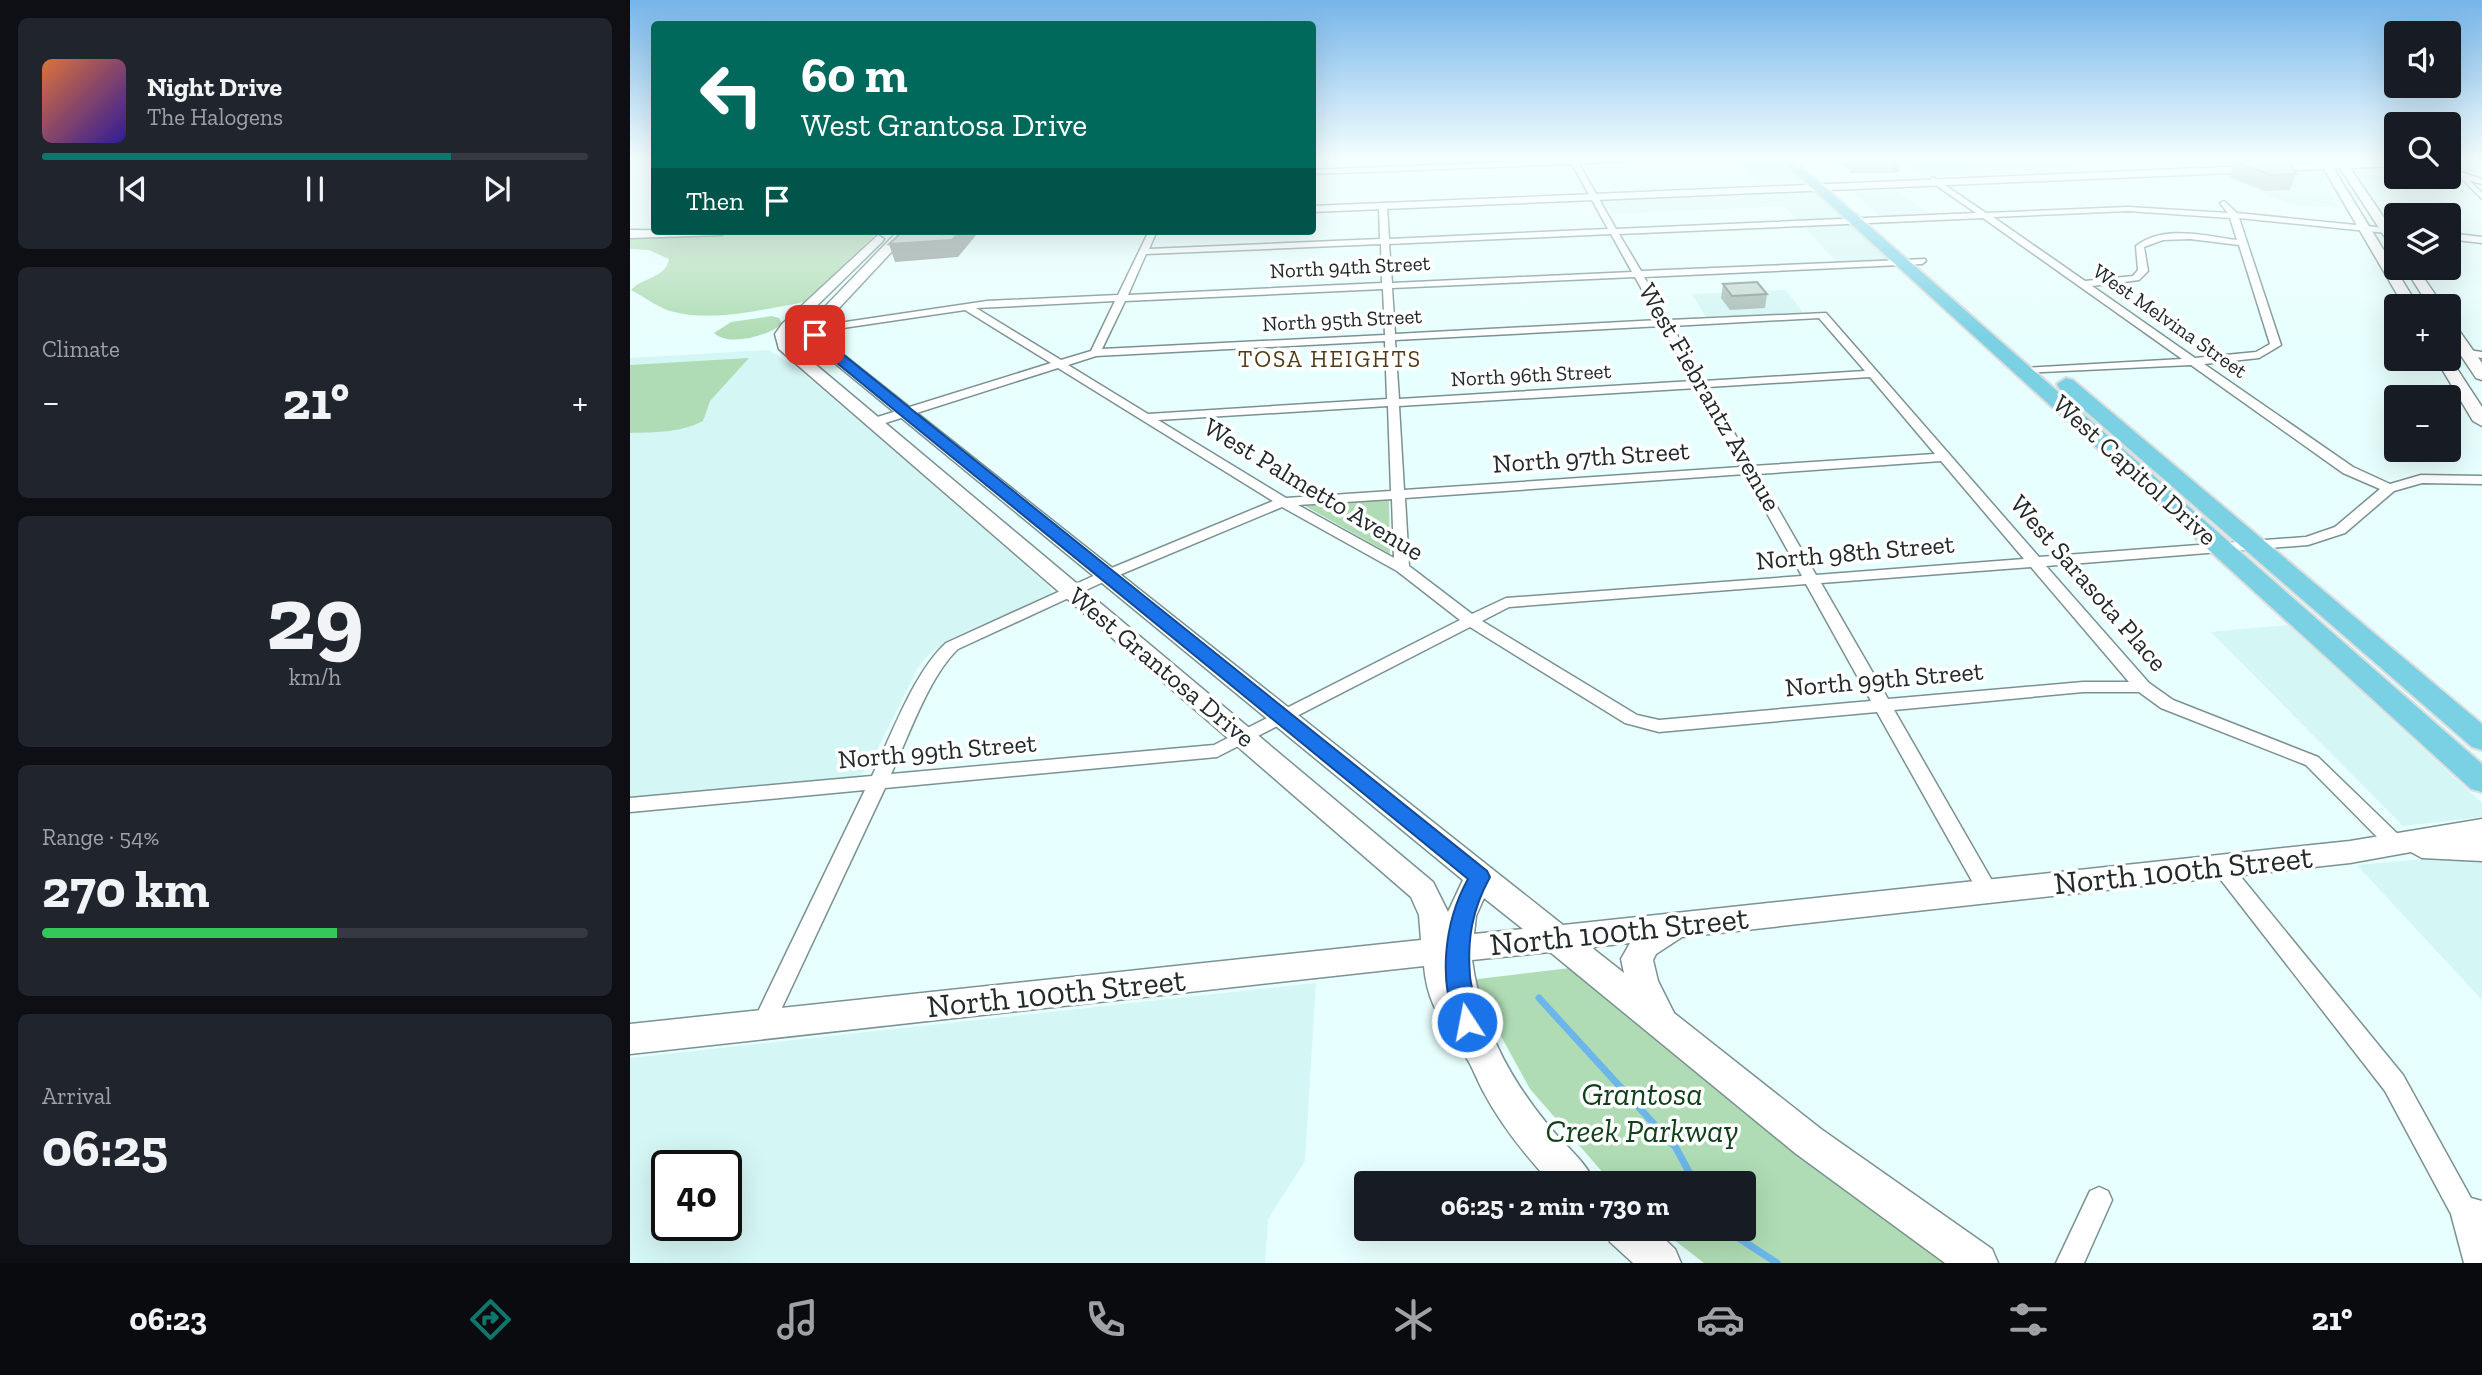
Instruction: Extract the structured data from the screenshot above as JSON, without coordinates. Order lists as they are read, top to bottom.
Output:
{
  "streets": {
    "main road": ["West Capitol Drive"],
    "street": [
      "North 94th Street",
      "North 95th Street",
      "West Melvina Street",
      "North 96th Street",
      "West Fiebrantz Avenue",
      "North 97th Street",
      "West Palmetto Avenue",
      "North 98th Street",
      "West Sarasota Place",
      "West Grantosa Drive",
      "North 99th Street",
      "North 100th Street"
    ]
  },
  "crossings": [
    ["North 94th Street", "West Fiebrantz Avenue"],
    ["North 94th Street", "West Capitol Drive"],
    ["North 94th Street", "West Palmetto Avenue"],
    ["North 94th Street", "West Grantosa Drive"],
    ["North 95th Street", "West Fiebrantz Avenue"],
    ["North 95th Street", "West Palmetto Avenue"],
    ["North 95th Street", "West Sarasota Place"],
    ["North 95th Street", "West Grantosa Drive"],
    ["West Melvina Street", "North 98th Street"],
    ["North 96th Street", "West Fiebrantz Avenue"],
    ["North 96th Street", "West Palmetto Avenue"],
    ["North 96th Street", "West Sarasota Place"],
    ["West Fiebrantz Avenue", "North 97th Street"],
    ["West Fiebrantz Avenue", "North 98th Street"],
    ["West Fiebrantz Avenue", "North 99th Street"],
    ["West Fiebrantz Avenue", "North 100th Street"],
    ["North 97th Street", "West Palmetto Avenue"],
    ["North 97th Street", "West Sarasota Place"],
    ["North 97th Street", "West Grantosa Drive"],
    ["North 97th Street", "North 99th Street"],
    ["West Capitol Drive", "North 98th Street"],
    ["West Palmetto Avenue", "North 98th Street"],
    ["West Palmetto Avenue", "North 99th Street"],
    ["North 98th Street", "West Sarasota Place"],
    ["North 98th Street", "West Grantosa Drive"],
    ["North 98th Street", "North 99th Street"],
    ["West Sarasota Place", "North 99th Street"],
    ["West Sarasota Place", "North 100th Street"],
    ["West Grantosa Drive", "North 99th Street"],
    ["West Grantosa Drive", "North 100th Street"]
  ],
  "districts": ["TOSA HEIGHTS"],
  "parks": ["Grantosa Creek Parkway"],
  "page": {
    "map_buttons": ["+", "−"],
    "turn": ["60 m", "West Grantosa Drive"],
    "song": ["Night Drive", "The Halogens"],
    "then": "Then",
    "tile": [
      "Climate",
      ["29", "km/h"],
      ["Range · 54%", "270 km"],
      ["Arrival", "06:25"]
    ],
    "heat": ["−", "21°", "+"],
    "limit": "40",
    "trip": "06:25 · 2 min · 730 m",
    "tabs": ["06:23", "21°"]
  }
}
